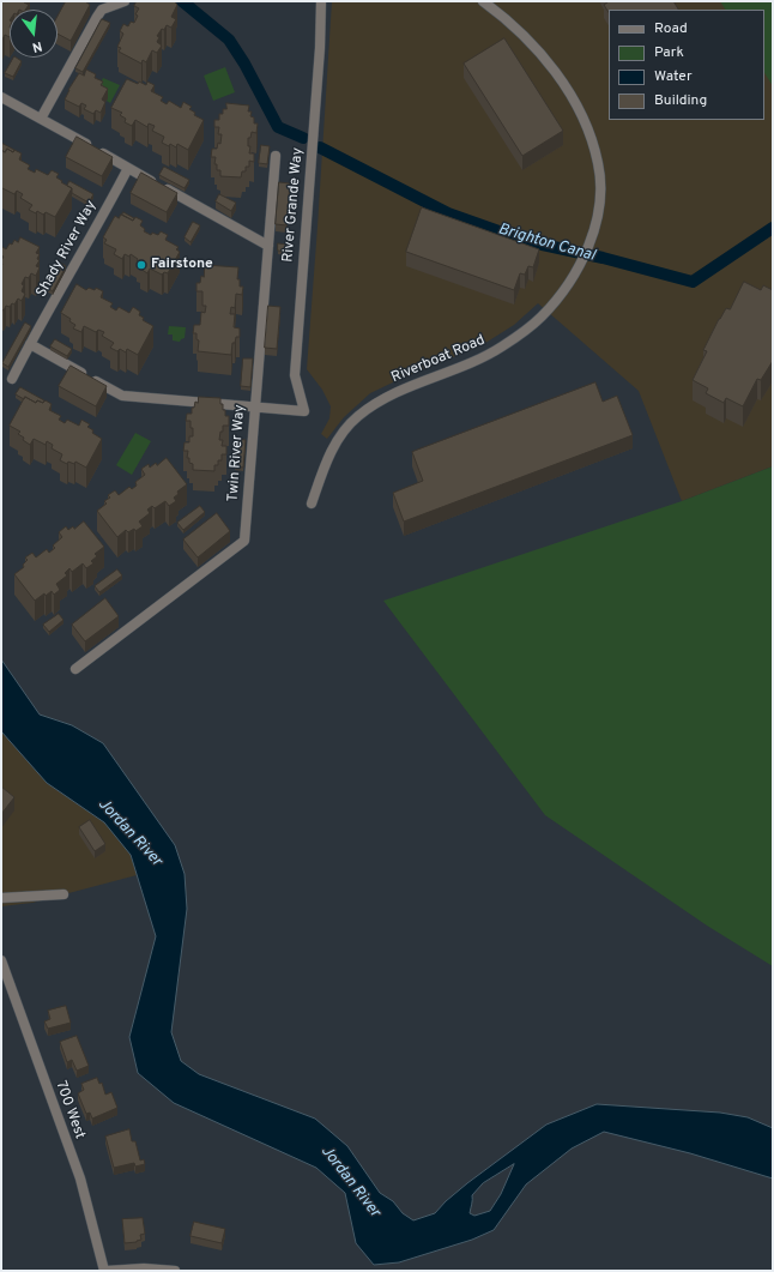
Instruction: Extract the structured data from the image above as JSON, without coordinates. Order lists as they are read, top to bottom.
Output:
{
  "streets": {
    "street": [
      "River Grande Way",
      "Shady River Way",
      "Riverboat Road",
      "Twin River Way",
      "700 West"
    ]
  },
  "crossings": [
    ["River Grande Way", "Twin River Way"]
  ],
  "water": ["Brighton Canal", "Jordan River"],
  "places": ["Fairstone"],
  "legend": [
    "Road",
    "Park",
    "Water",
    "Building"
  ],
  "north": "bottom"
}
